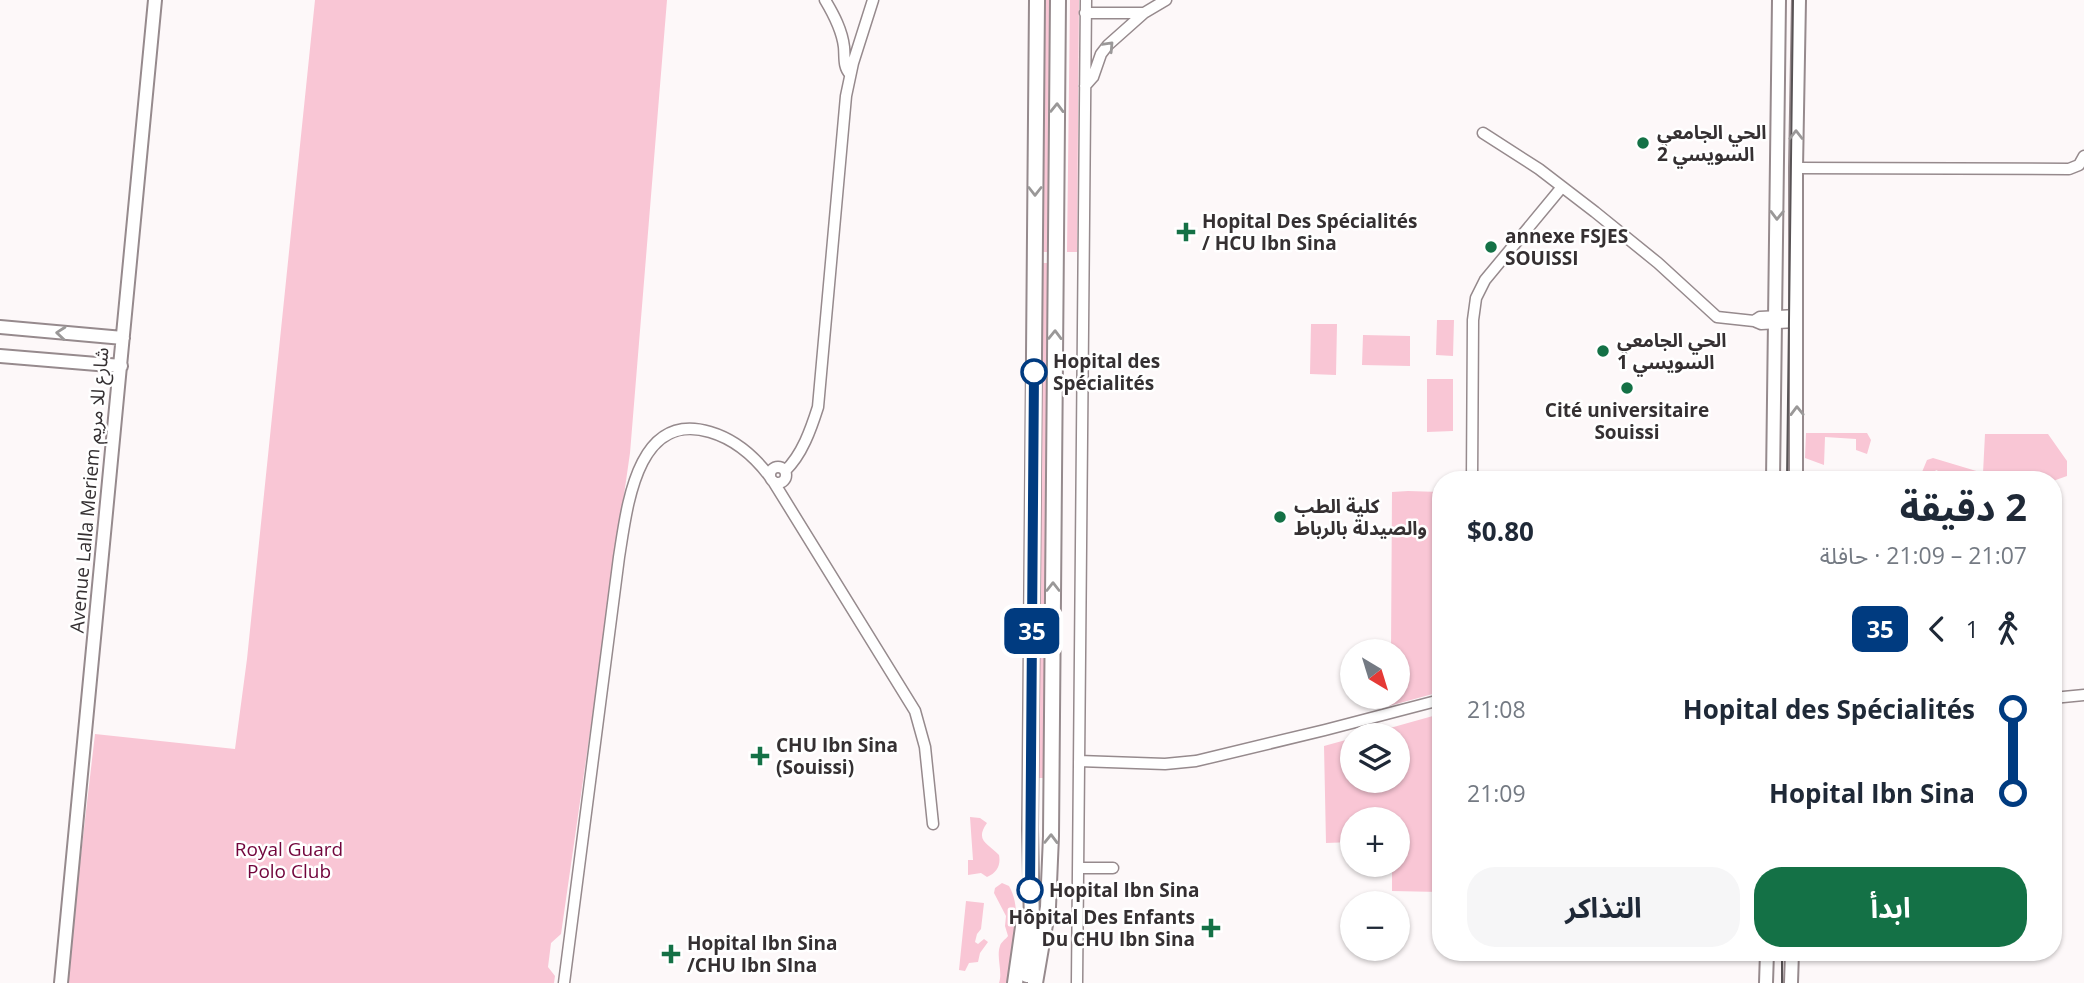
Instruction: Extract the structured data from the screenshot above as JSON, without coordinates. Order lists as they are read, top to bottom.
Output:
{
  "streets": {
    "street": ["Avenue Lalla Meriem شارع للا مريم"]
  },
  "parks": ["Royal Guard Polo Club"],
  "places": {
    "other": [
      "الحي الجامعي السويسي 2",
      "annexe FSJES SOUISSI",
      "الحي الجامعي السويسي 1",
      "Hopital des Spécialités",
      "Cité universitaire Souissi",
      "كلية الطب والصيدلة بالرباط",
      "Hopital Ibn Sina"
    ],
    "health": [
      "Hopital Des Spécialités / HCU Ibn Sina",
      "CHU Ibn Sina (Souissi)",
      "Hôpital Des Enfants Du CHU Ibn Sina",
      "Hopital Ibn Sina /CHU Ibn SIna"
    ]
  },
  "lines": ["bus line 35"],
  "north": "bottom right",
  "page": {
    "on_map": "35",
    "heading": ["2 دقيقة", "21:07 – 21:09 · حافلة", "$0.80"],
    "legs": ["1", "35"],
    "map_buttons": ["+", "−"],
    "list": [
      {
        "name": "Hopital des Spécialités",
        "value": "21:08"
      },
      {
        "name": "Hopital Ibn Sina",
        "value": "21:09"
      }
    ],
    "buttons": ["ابدأ", "التذاكر"]
  }
}
